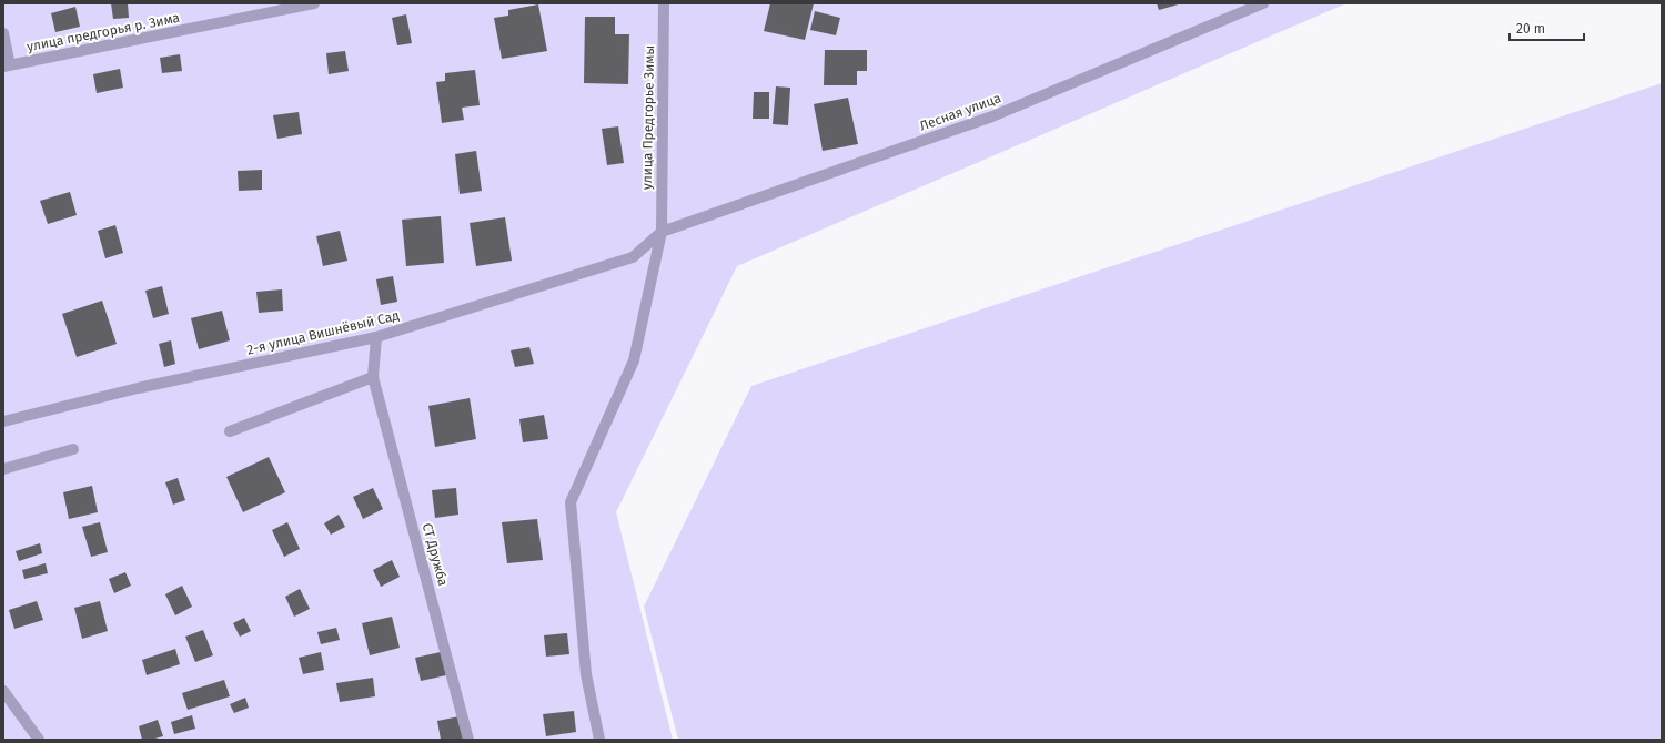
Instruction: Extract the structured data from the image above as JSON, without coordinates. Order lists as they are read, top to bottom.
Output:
{
  "streets": {
    "street": [
      "улица предгорья р. Зима",
      "Лесная улица",
      "улица Предгорье Зимы",
      "2-я улица Вишнёвый Сад",
      "СТ Дружба"
    ]
  },
  "crossings": [
    ["Лесная улица", "улица Предгорье Зимы"],
    ["Лесная улица", "2-я улица Вишнёвый Сад"],
    ["улица Предгорье Зимы", "2-я улица Вишнёвый Сад"],
    ["2-я улица Вишнёвый Сад", "СТ Дружба"]
  ],
  "scale_bar": "20 m"
}
